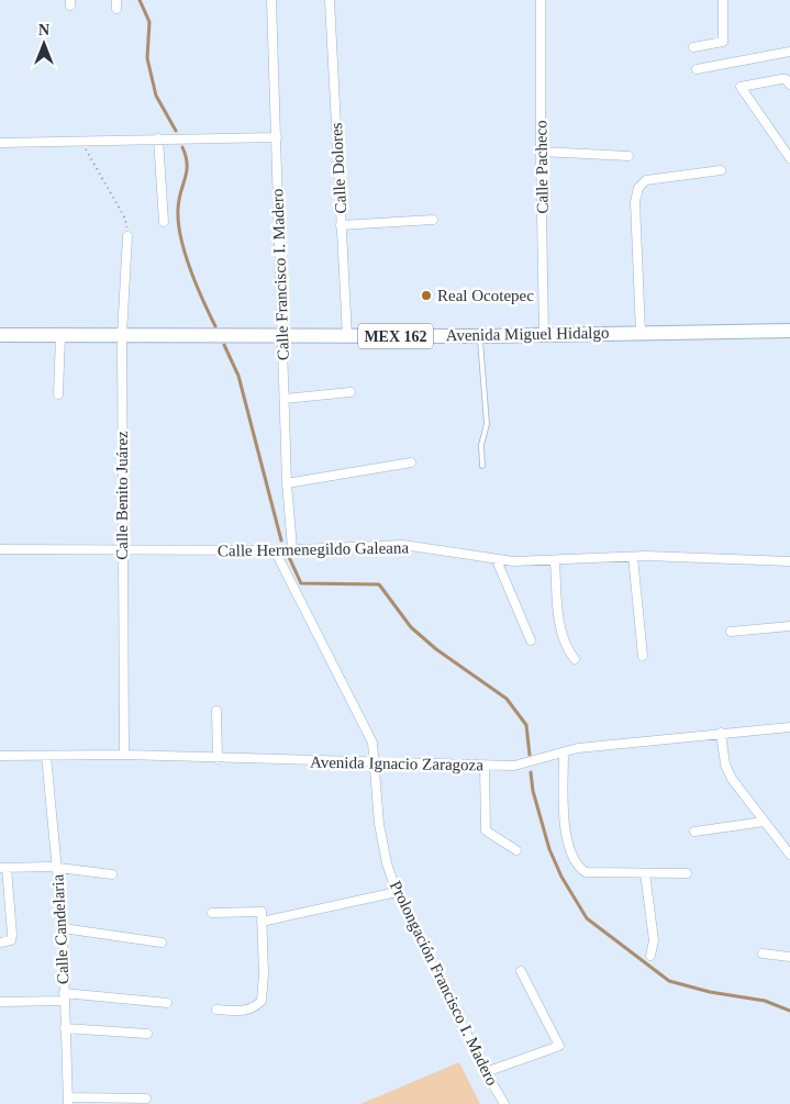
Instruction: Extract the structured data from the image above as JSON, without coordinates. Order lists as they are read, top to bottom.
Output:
{
  "streets": {
    "main road": ["Avenida Miguel Hidalgo", "MEX 162"],
    "street": [
      "Calle Pacheco",
      "Calle Dolores",
      "Calle Francisco I. Madero",
      "Calle Benito Juárez",
      "Calle Hermenegildo Galeana",
      "Avenida Ignacio Zaragoza",
      "Calle Candelaria",
      "Prolongación Francisco I. Madero"
    ]
  },
  "crossings": [
    ["Calle Pacheco", "Avenida Miguel Hidalgo"],
    ["Calle Dolores", "Avenida Miguel Hidalgo"],
    ["Calle Francisco I. Madero", "Avenida Miguel Hidalgo"],
    ["Calle Francisco I. Madero", "Calle Hermenegildo Galeana"],
    ["Avenida Miguel Hidalgo", "Calle Benito Juárez"],
    ["Calle Benito Juárez", "Calle Hermenegildo Galeana"],
    ["Calle Benito Juárez", "Avenida Ignacio Zaragoza"],
    ["Avenida Ignacio Zaragoza", "Calle Candelaria"],
    ["Avenida Ignacio Zaragoza", "Prolongación Francisco I. Madero"]
  ],
  "places": ["Real Ocotepec"],
  "north": "top"
}
